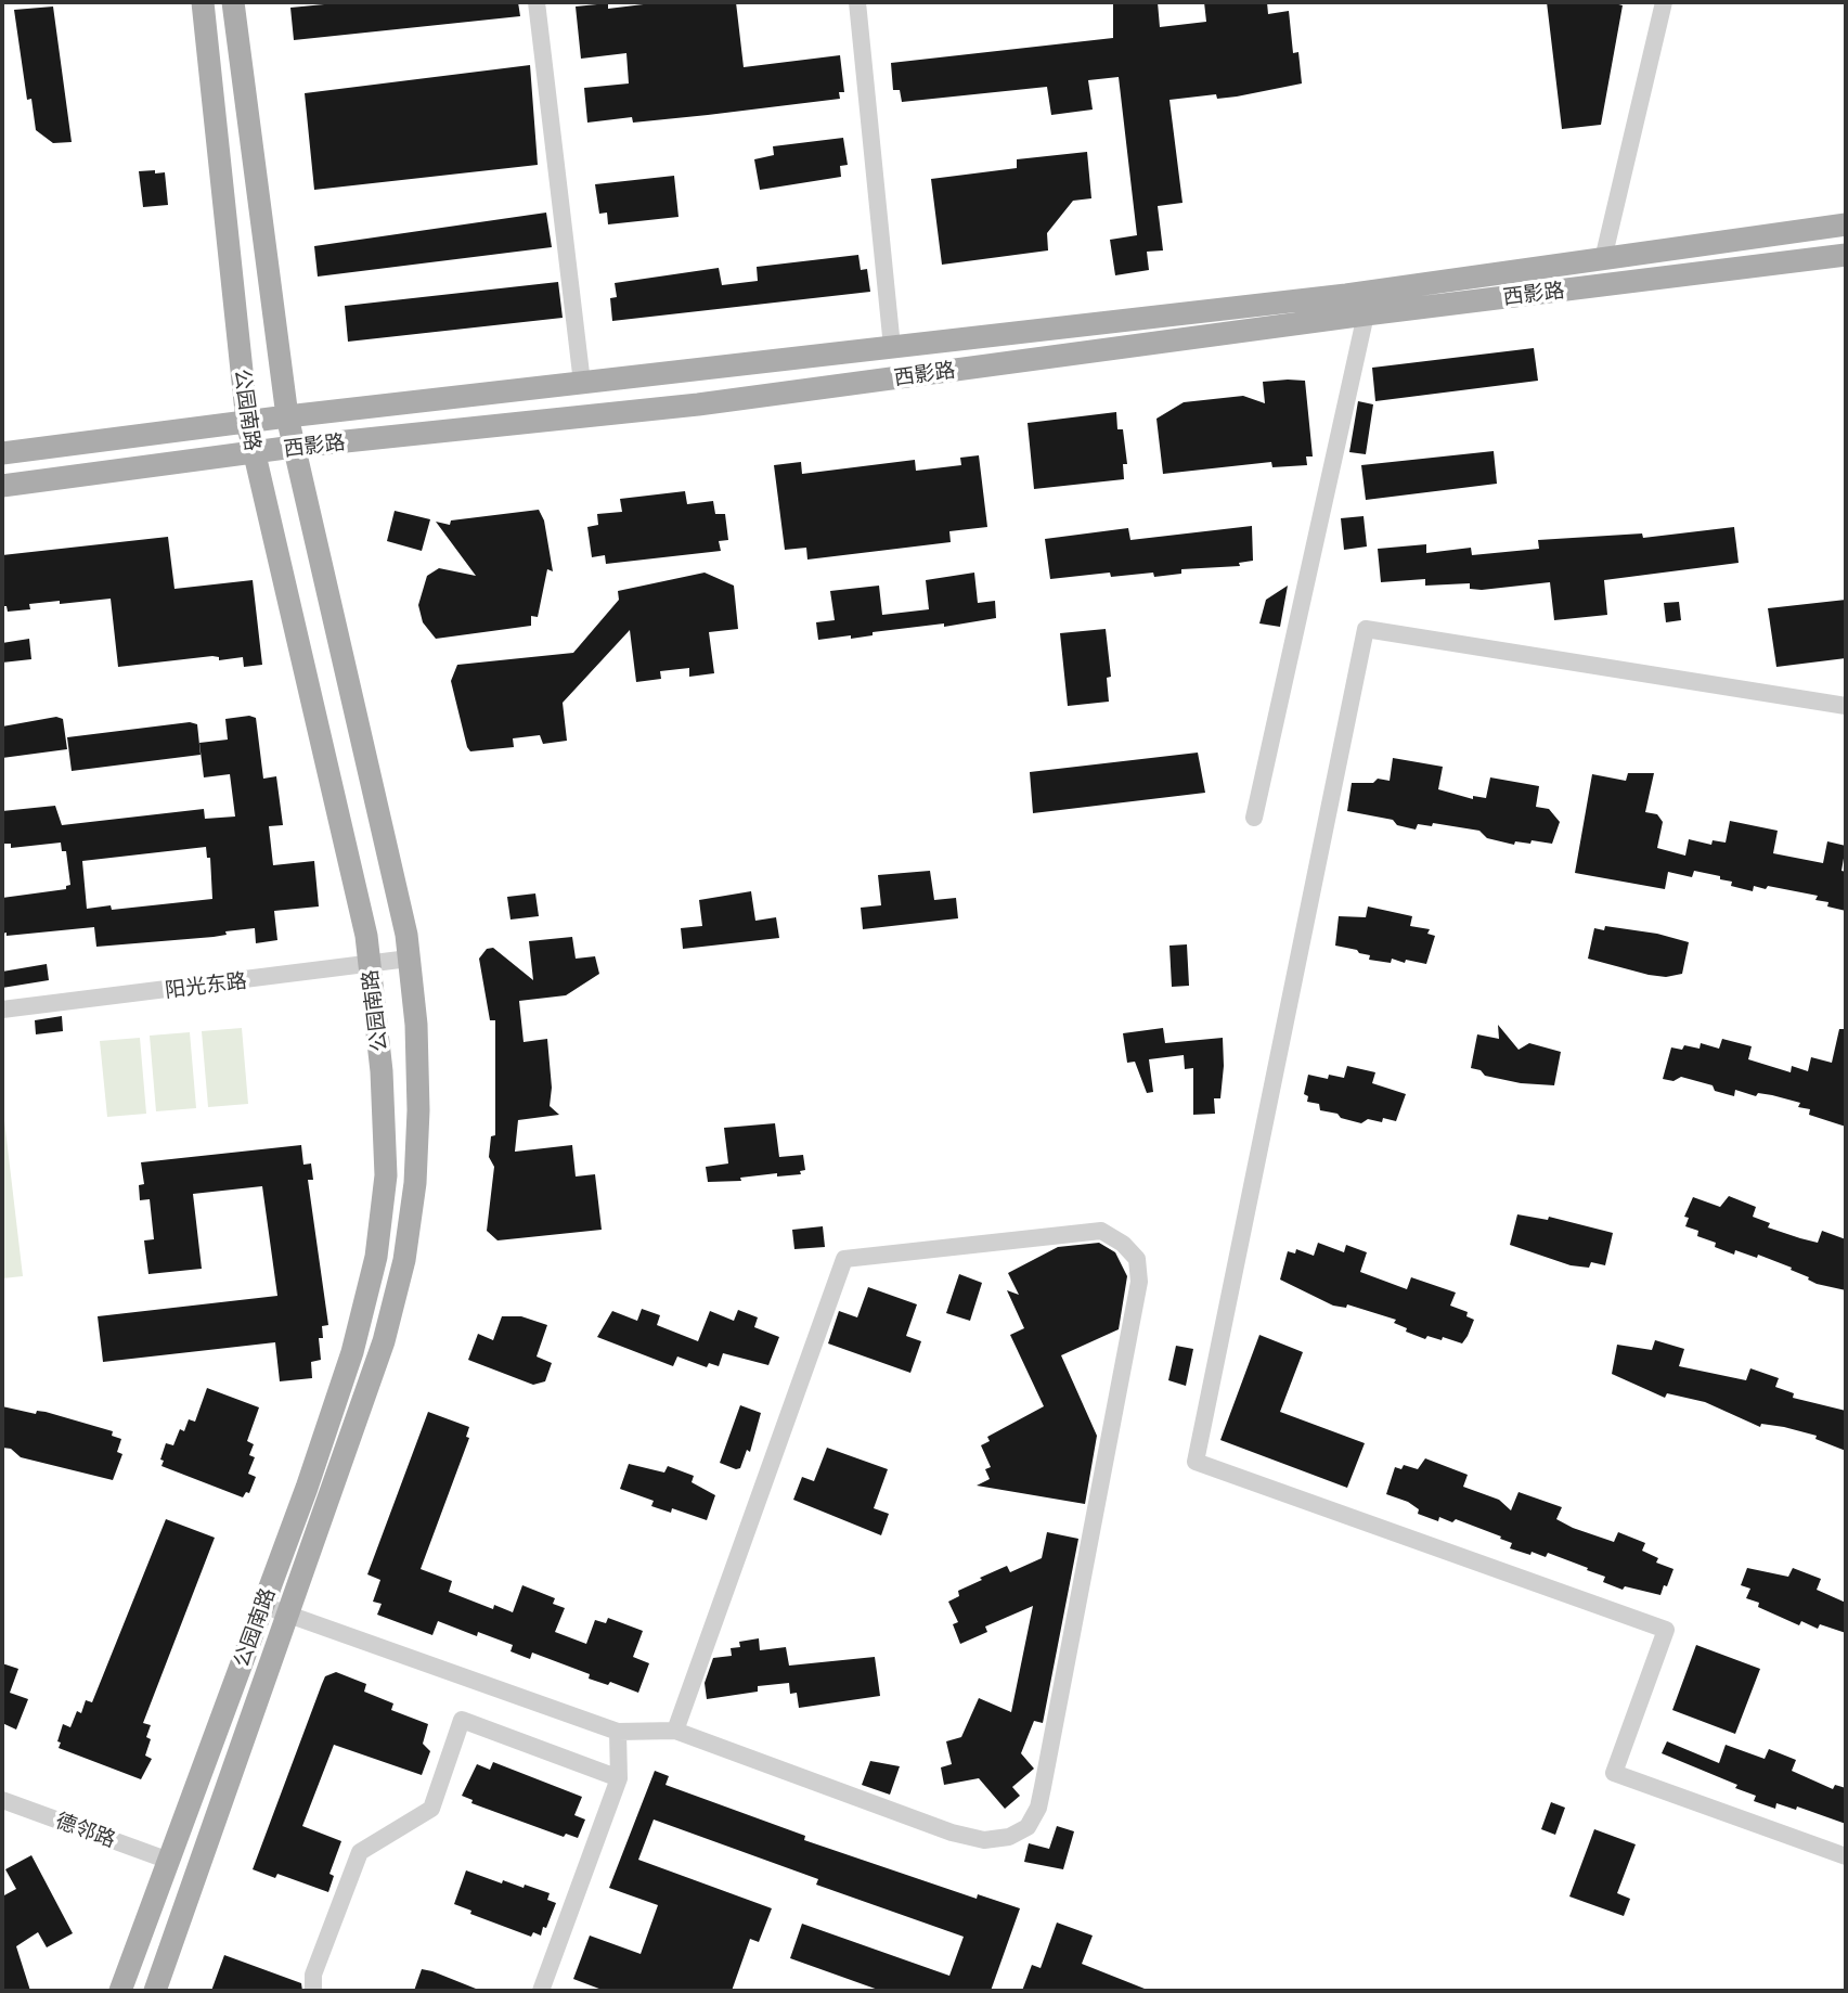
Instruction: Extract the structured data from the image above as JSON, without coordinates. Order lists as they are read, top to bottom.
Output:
{
  "streets": {
    "main road": ["西影路", "公园南路"],
    "street": ["阳光东路", "德邻路"]
  },
  "crossings": [
    ["西影路", "公园南路"],
    ["公园南路", "阳光东路"],
    ["公园南路", "德邻路"]
  ]
}
